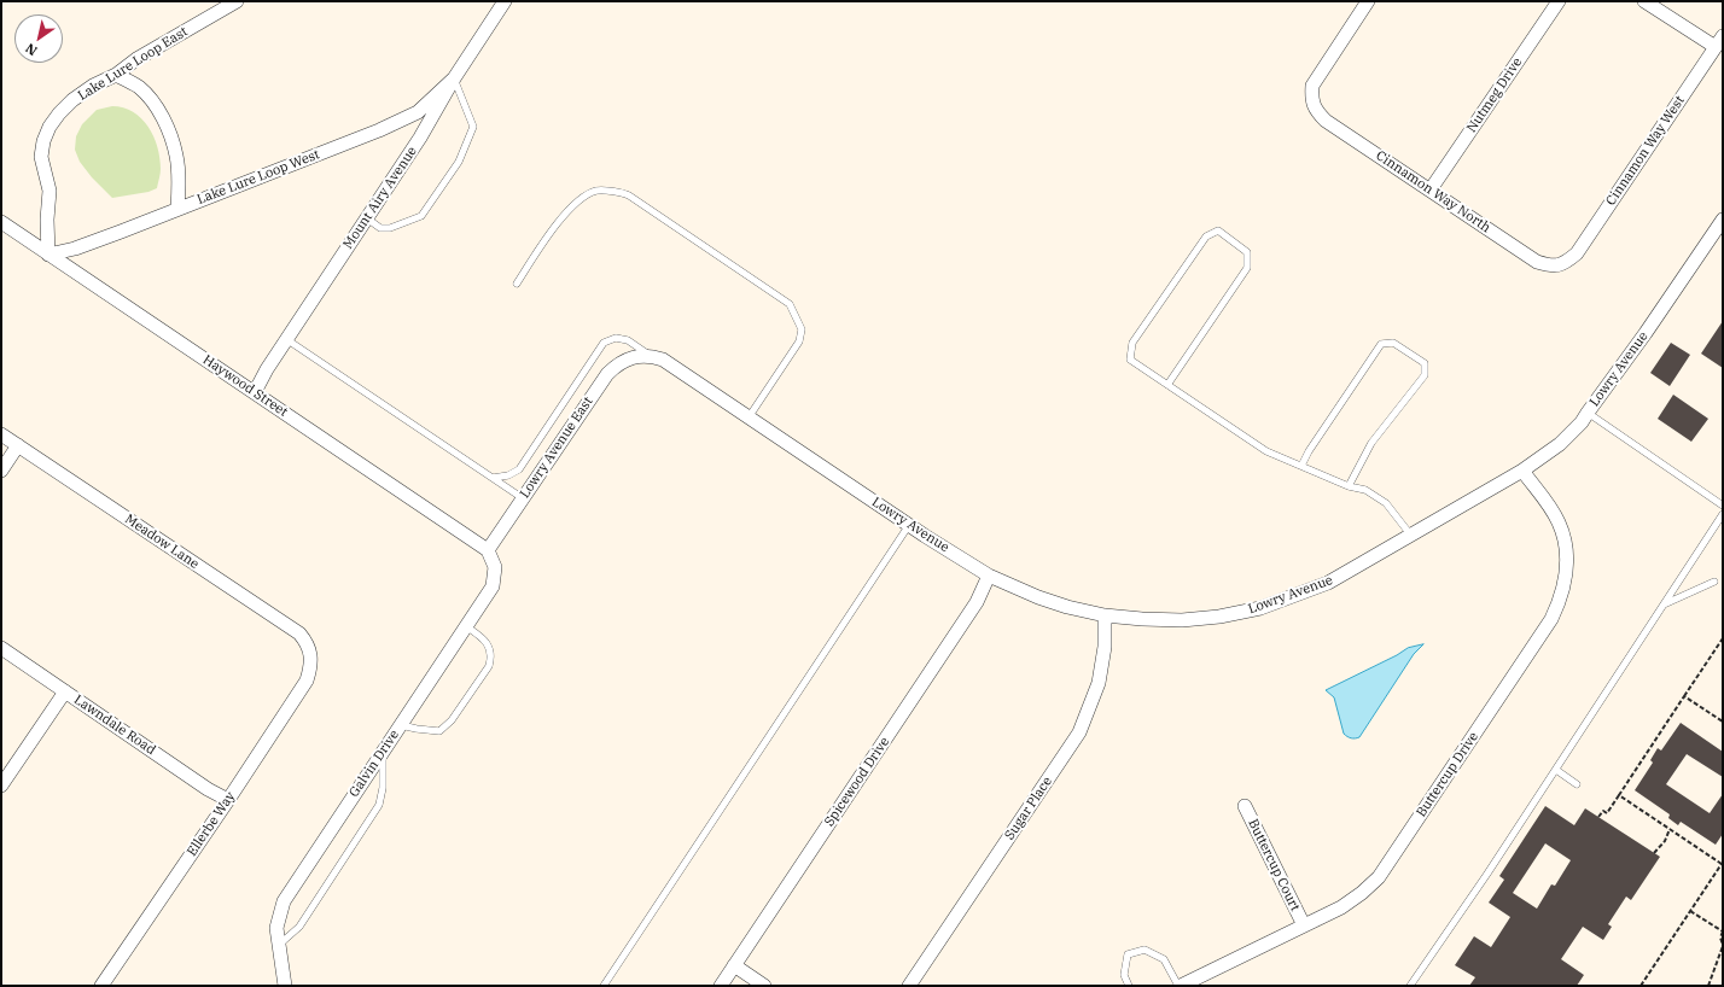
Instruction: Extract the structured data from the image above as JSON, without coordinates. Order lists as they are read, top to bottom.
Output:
{
  "streets": {
    "street": [
      "Lake Lure Loop East",
      "Nutmeg Drive",
      "Cinnamon Way West",
      "Lake Lure Loop West",
      "Cinnamon Way North",
      "Mount Airy Avenue",
      "Lowry Avenue",
      "Haywood Street",
      "Lowry Avenue East",
      "Meadow Lane",
      "Lawndale Road",
      "Galvin Drive",
      "Buttercup Drive",
      "Spicewood Drive",
      "Sugar Place",
      "Ellerbe Way",
      "Buttercup Court"
    ]
  },
  "crossings": [
    ["Lake Lure Loop East", "Lake Lure Loop West"],
    ["Lake Lure Loop East", "Haywood Street"],
    ["Nutmeg Drive", "Cinnamon Way North"],
    ["Cinnamon Way West", "Cinnamon Way North"],
    ["Lake Lure Loop West", "Mount Airy Avenue"],
    ["Lake Lure Loop West", "Haywood Street"],
    ["Mount Airy Avenue", "Haywood Street"],
    ["Lowry Avenue", "Lowry Avenue East"],
    ["Lowry Avenue", "Buttercup Drive"],
    ["Lowry Avenue", "Spicewood Drive"],
    ["Lowry Avenue", "Sugar Place"],
    ["Haywood Street", "Lowry Avenue East"],
    ["Haywood Street", "Galvin Drive"],
    ["Lowry Avenue East", "Galvin Drive"],
    ["Meadow Lane", "Ellerbe Way"],
    ["Lawndale Road", "Ellerbe Way"],
    ["Buttercup Drive", "Buttercup Court"]
  ],
  "north": "bottom left"
}
